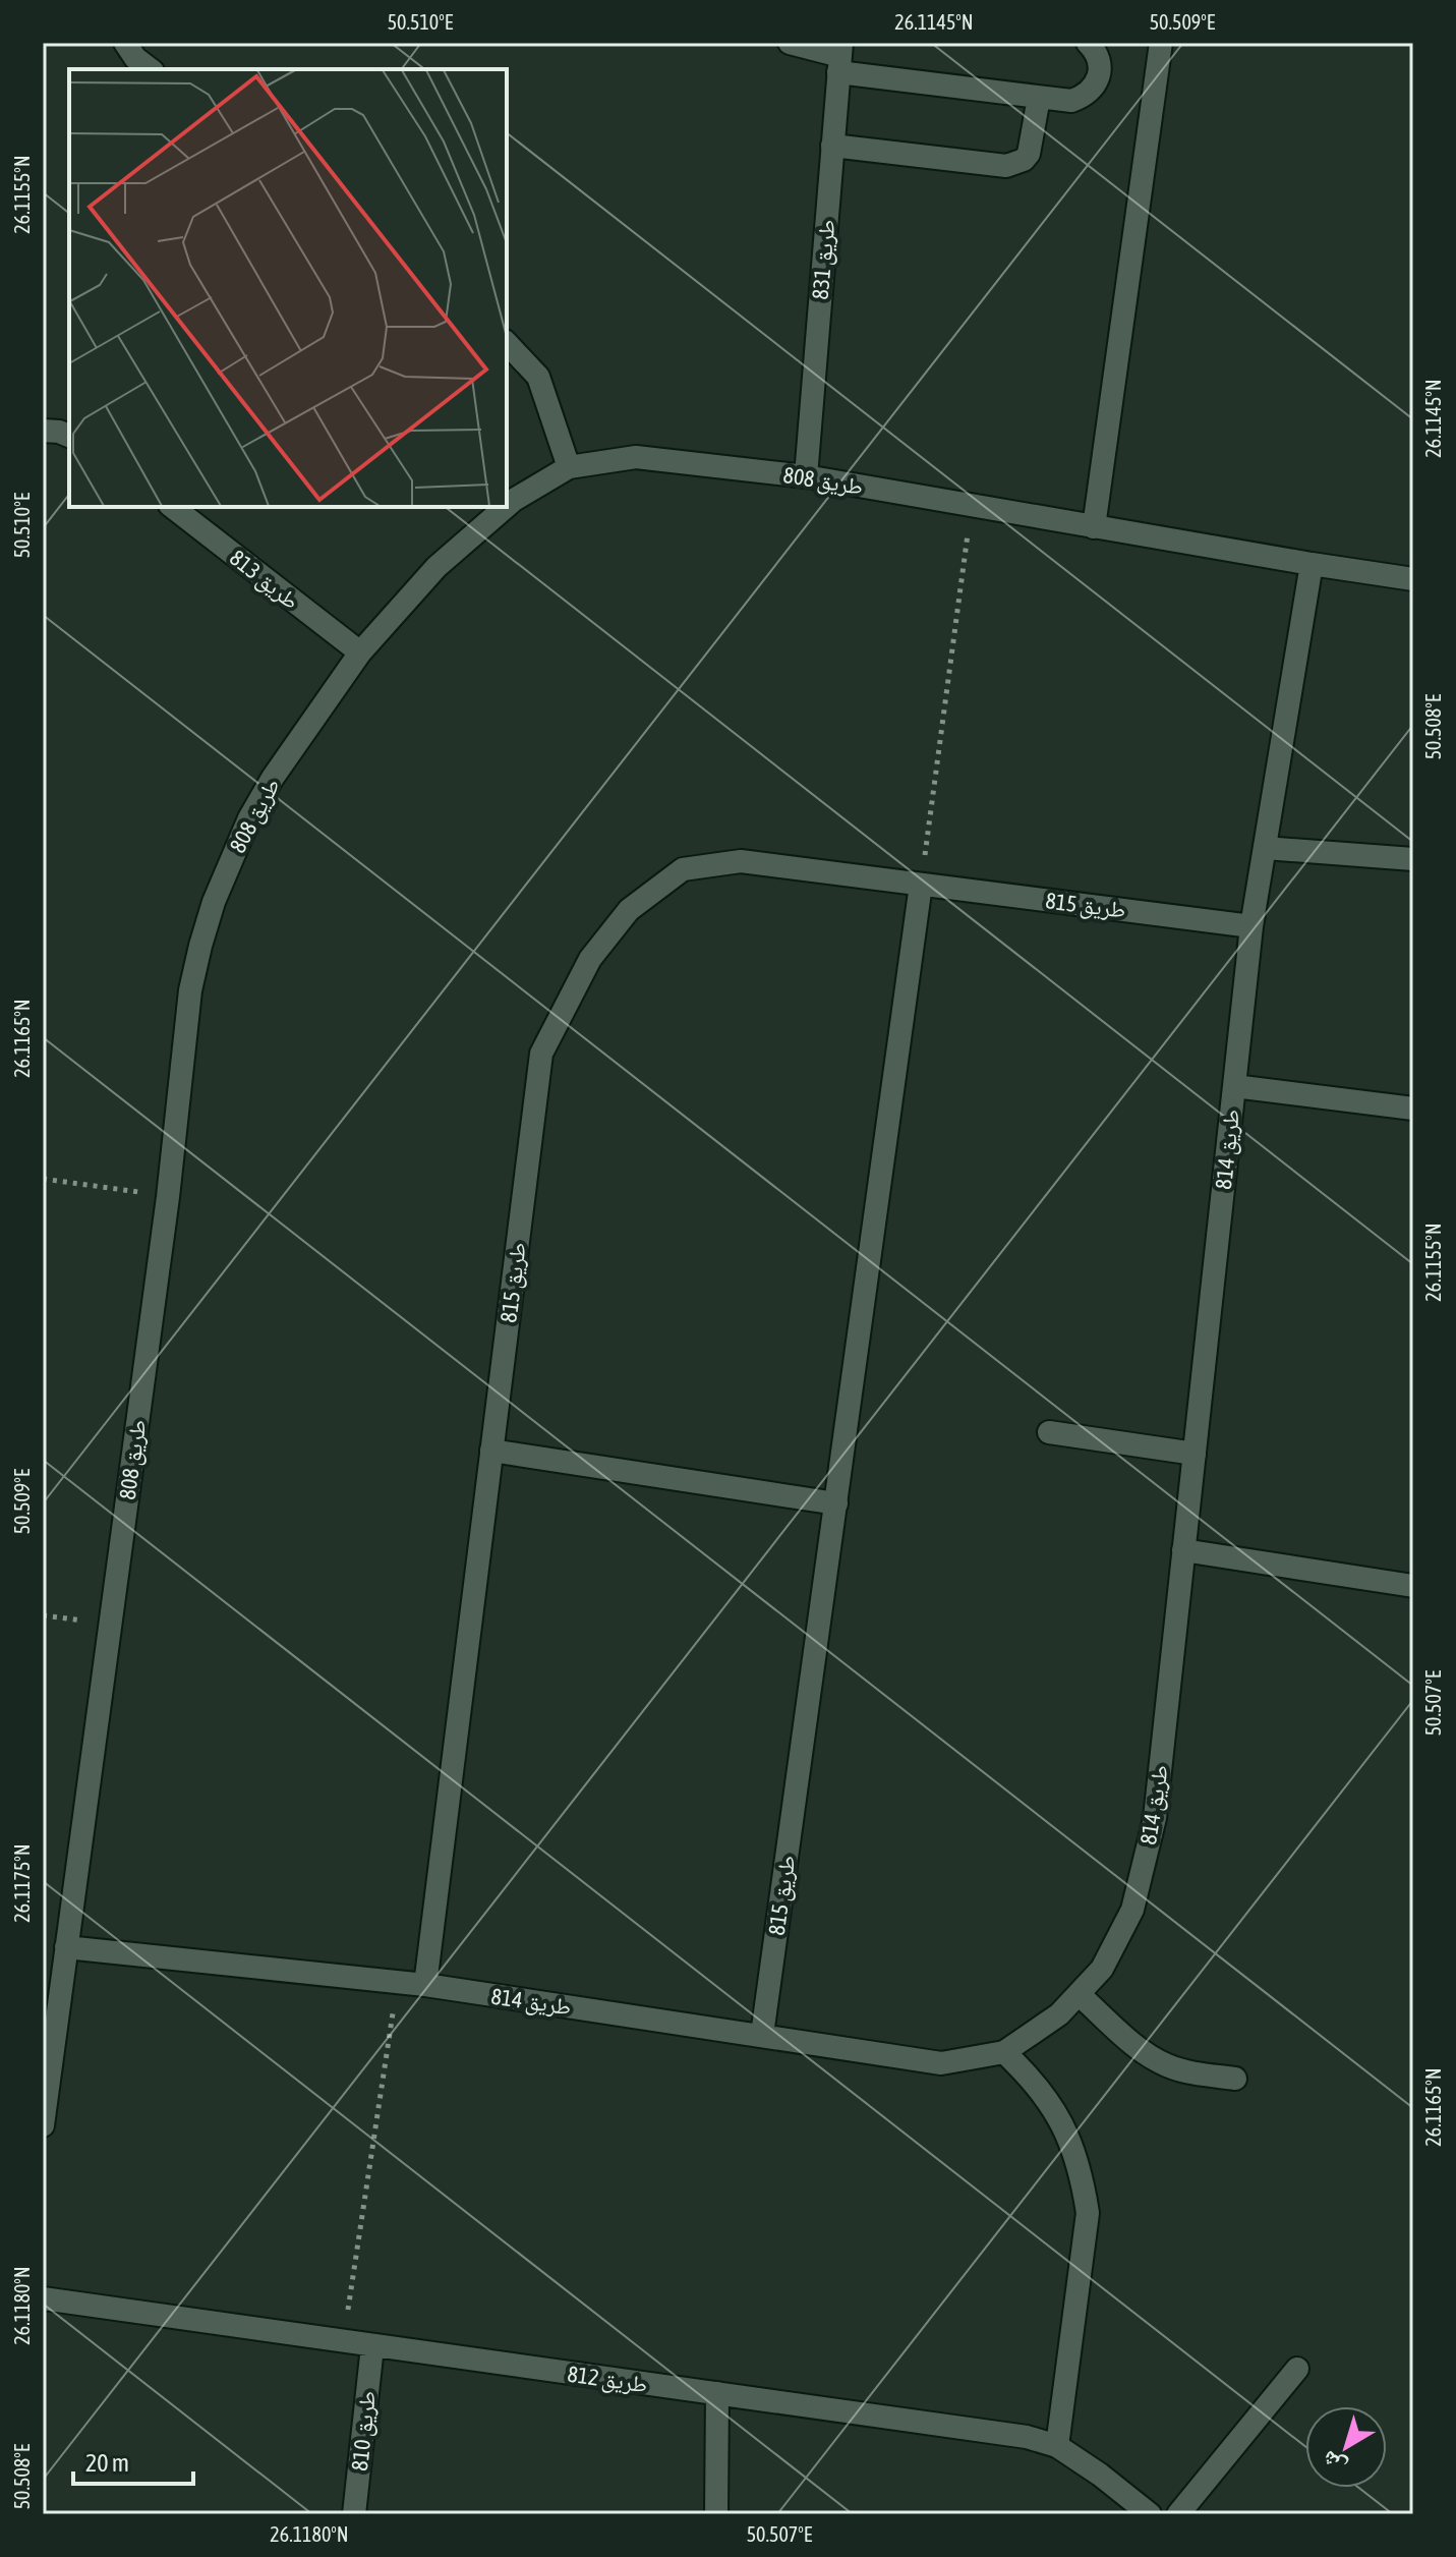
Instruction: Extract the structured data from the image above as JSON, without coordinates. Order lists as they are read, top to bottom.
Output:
{
  "streets": {
    "street": [
      "طريق 831",
      "طريق 808",
      "طريق 813",
      "طريق 815",
      "طريق 814",
      "طريق 812",
      "طريق 810"
    ]
  },
  "crossings": [
    ["طريق 831", "طريق 808"],
    ["طريق 808", "طريق 813"],
    ["طريق 808", "طريق 814"],
    ["طريق 815", "طريق 814"],
    ["طريق 812", "طريق 810"]
  ],
  "scale_bar": "20 m",
  "north": "bottom left",
  "coordinates": [
    "50.510°E",
    "26.1145°N",
    "50.509°E",
    "26.1155°N",
    "50.508°E",
    "26.1165°N",
    "50.507°E",
    "26.1175°N",
    "26.1180°N"
  ]
}
